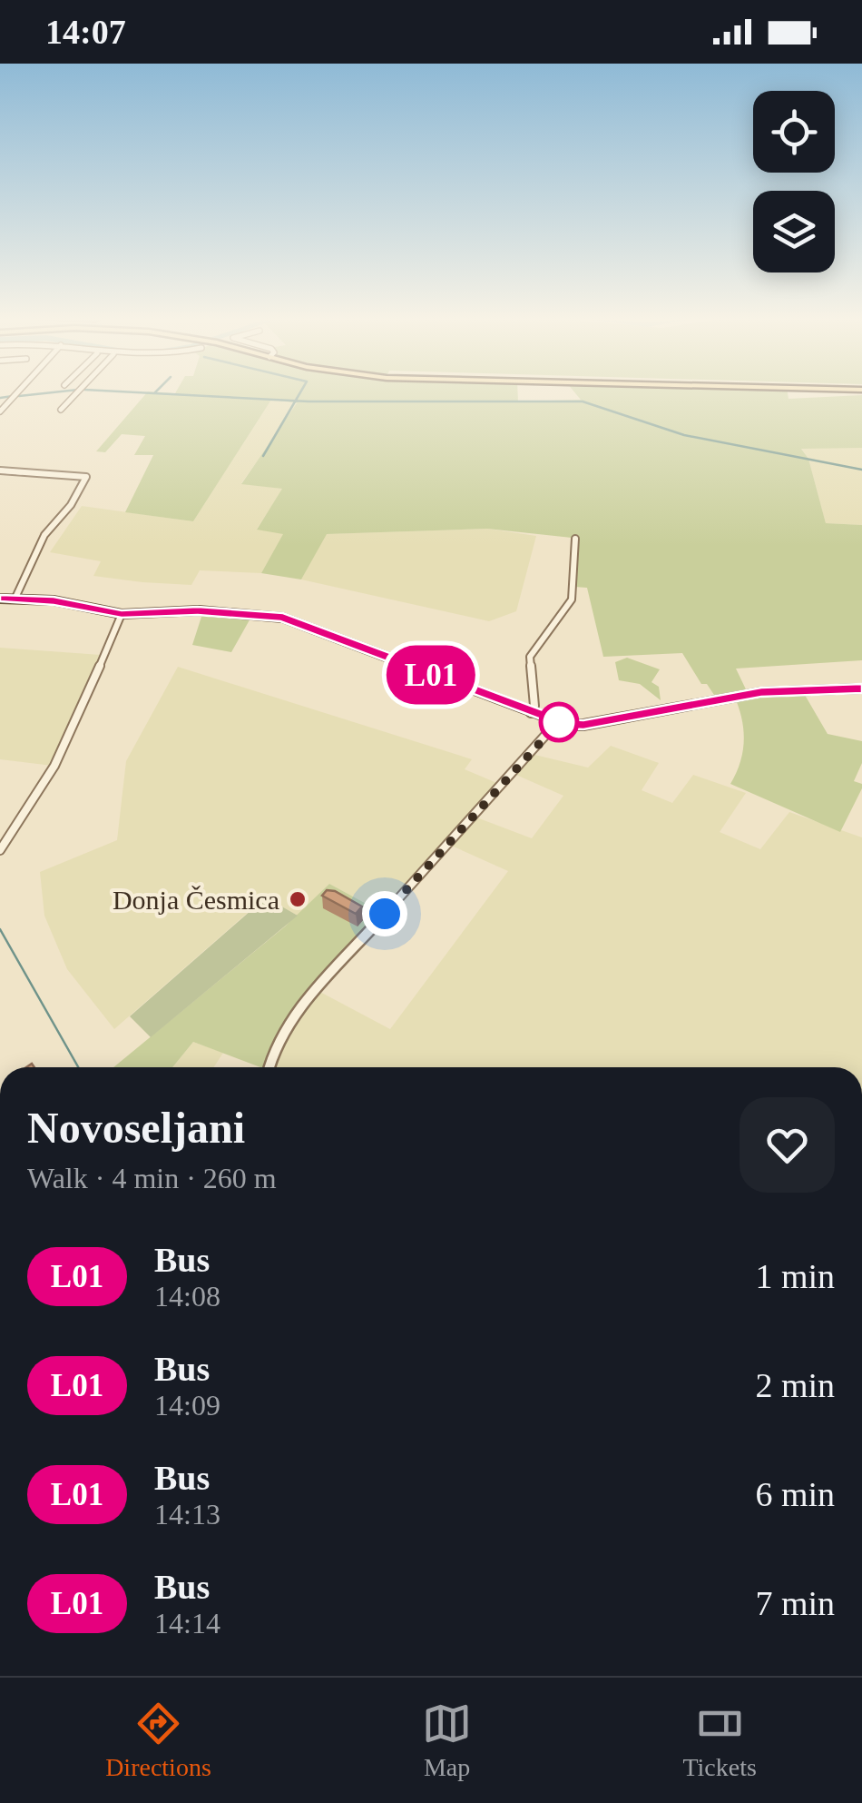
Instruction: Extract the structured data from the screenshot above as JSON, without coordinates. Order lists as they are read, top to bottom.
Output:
{
  "places": ["Donja Česmica"],
  "lines": ["bus line L01"],
  "page": {
    "status": "14:07",
    "on_map": "L01",
    "heading": ["Novoseljani", "Walk · 4 min · 260 m"],
    "list": [
      {
        "mark": "L01",
        "name": "Bus",
        "note": "14:08",
        "value": "1 min"
      },
      {
        "mark": "L01",
        "name": "Bus",
        "note": "14:09",
        "value": "2 min"
      },
      {
        "mark": "L01",
        "name": "Bus",
        "note": "14:13",
        "value": "6 min"
      },
      {
        "mark": "L01",
        "name": "Bus",
        "note": "14:14",
        "value": "7 min"
      }
    ],
    "tabs": ["Directions", "Map", "Tickets"]
  }
}
